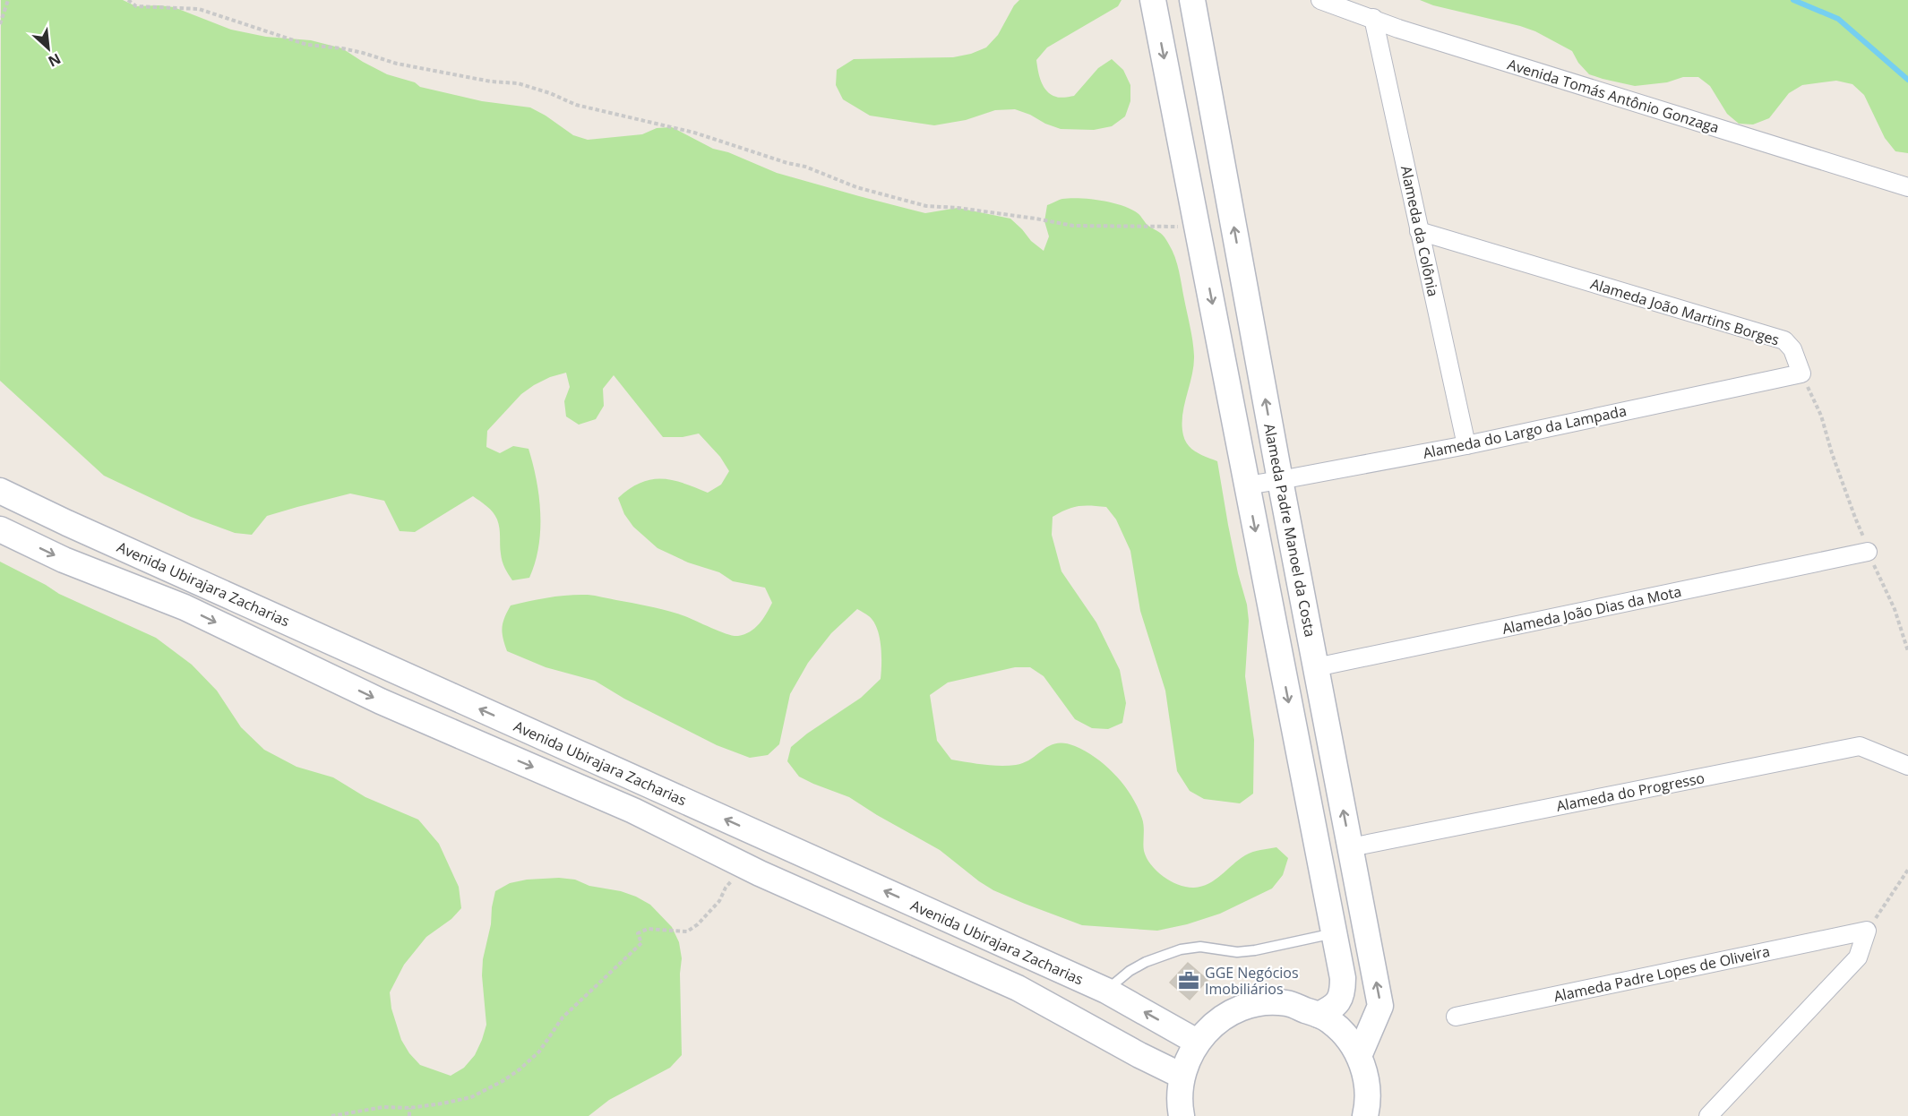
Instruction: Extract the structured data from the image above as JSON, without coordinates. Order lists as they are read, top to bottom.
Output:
{
  "streets": {
    "main road": ["Alameda Padre Manoel da Costa", "Avenida Ubirajara Zacharias"],
    "street": [
      "Avenida Tomás Antônio Gonzaga",
      "Alameda da Colônia",
      "Alameda João Martins Borges",
      "Alameda do Largo da Lampada",
      "Alameda João Dias da Mota",
      "Alameda do Progresso",
      "Alameda Padre Lopes de Oliveira"
    ]
  },
  "crossings": [
    ["Avenida Tomás Antônio Gonzaga", "Alameda da Colônia"],
    ["Alameda da Colônia", "Alameda João Martins Borges"],
    ["Alameda da Colônia", "Alameda do Largo da Lampada"],
    ["Alameda João Martins Borges", "Alameda do Largo da Lampada"],
    ["Alameda do Largo da Lampada", "Alameda Padre Manoel da Costa"],
    ["Alameda Padre Manoel da Costa", "Alameda João Dias da Mota"],
    ["Alameda Padre Manoel da Costa", "Alameda do Progresso"]
  ],
  "places": {
    "office": ["GGE Negócios Imobiliários"]
  },
  "north": "bottom right"
}
